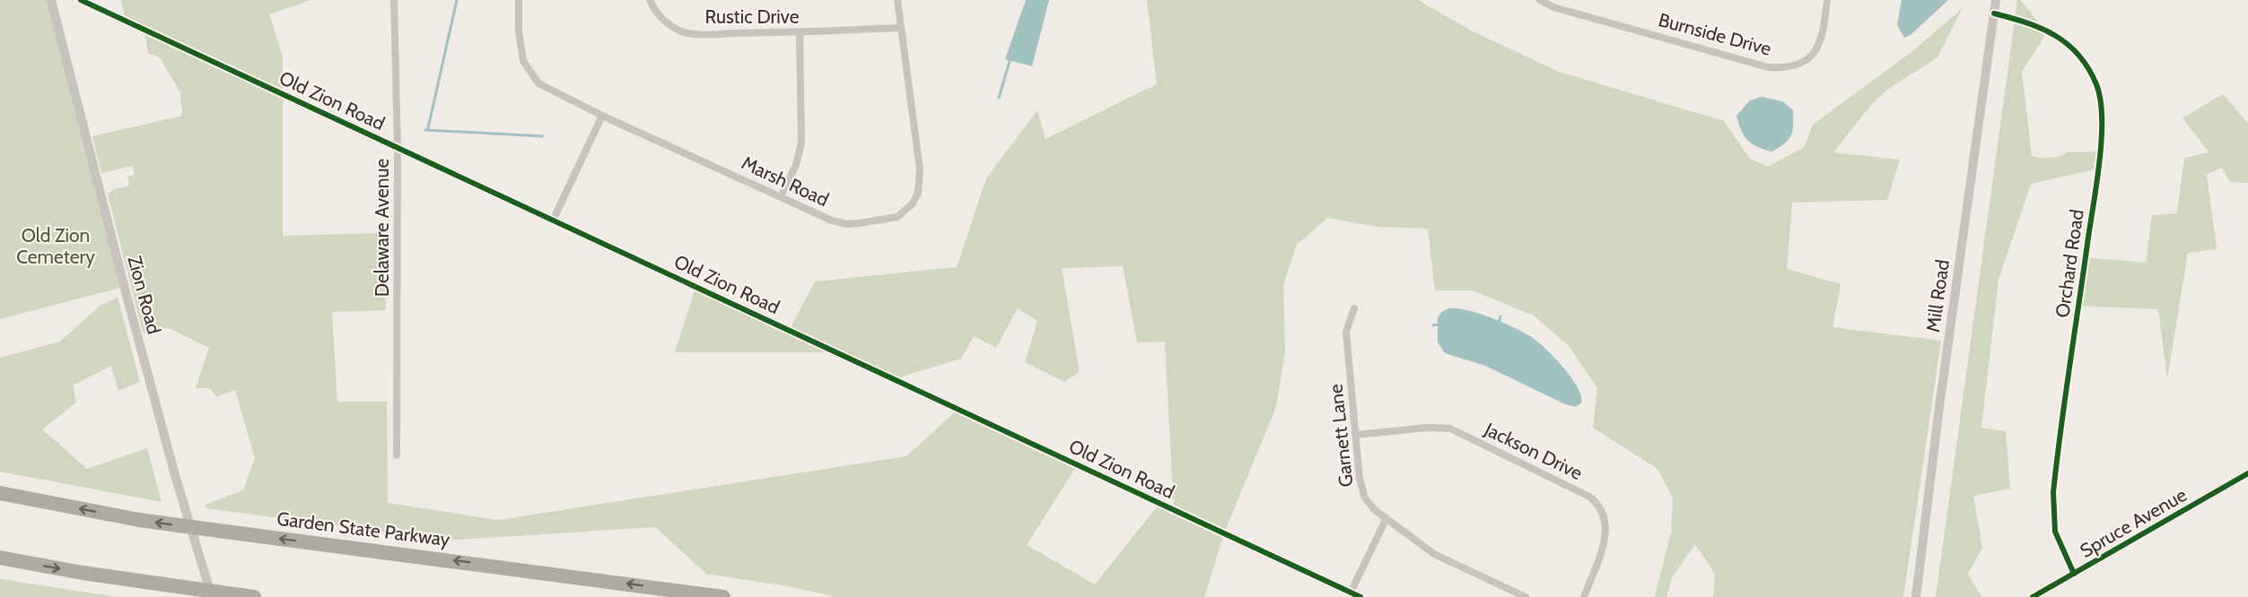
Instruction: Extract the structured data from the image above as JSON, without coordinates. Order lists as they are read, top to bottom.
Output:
{
  "streets": {
    "highway": ["Garden State Parkway"],
    "street": [
      "Rustic Drive",
      "Burnside Drive",
      "Old Zion Road",
      "Marsh Road",
      "Delaware Avenue",
      "Orchard Road",
      "Zion Road",
      "Mill Road",
      "Garnett Lane",
      "Jackson Drive",
      "Spruce Avenue"
    ]
  },
  "crossings": [
    ["Rustic Drive", "Marsh Road"],
    ["Old Zion Road", "Delaware Avenue"],
    ["Orchard Road", "Mill Road"],
    ["Orchard Road", "Spruce Avenue"],
    ["Garnett Lane", "Jackson Drive"]
  ],
  "parks": ["Old Zion Cemetery"]
}
